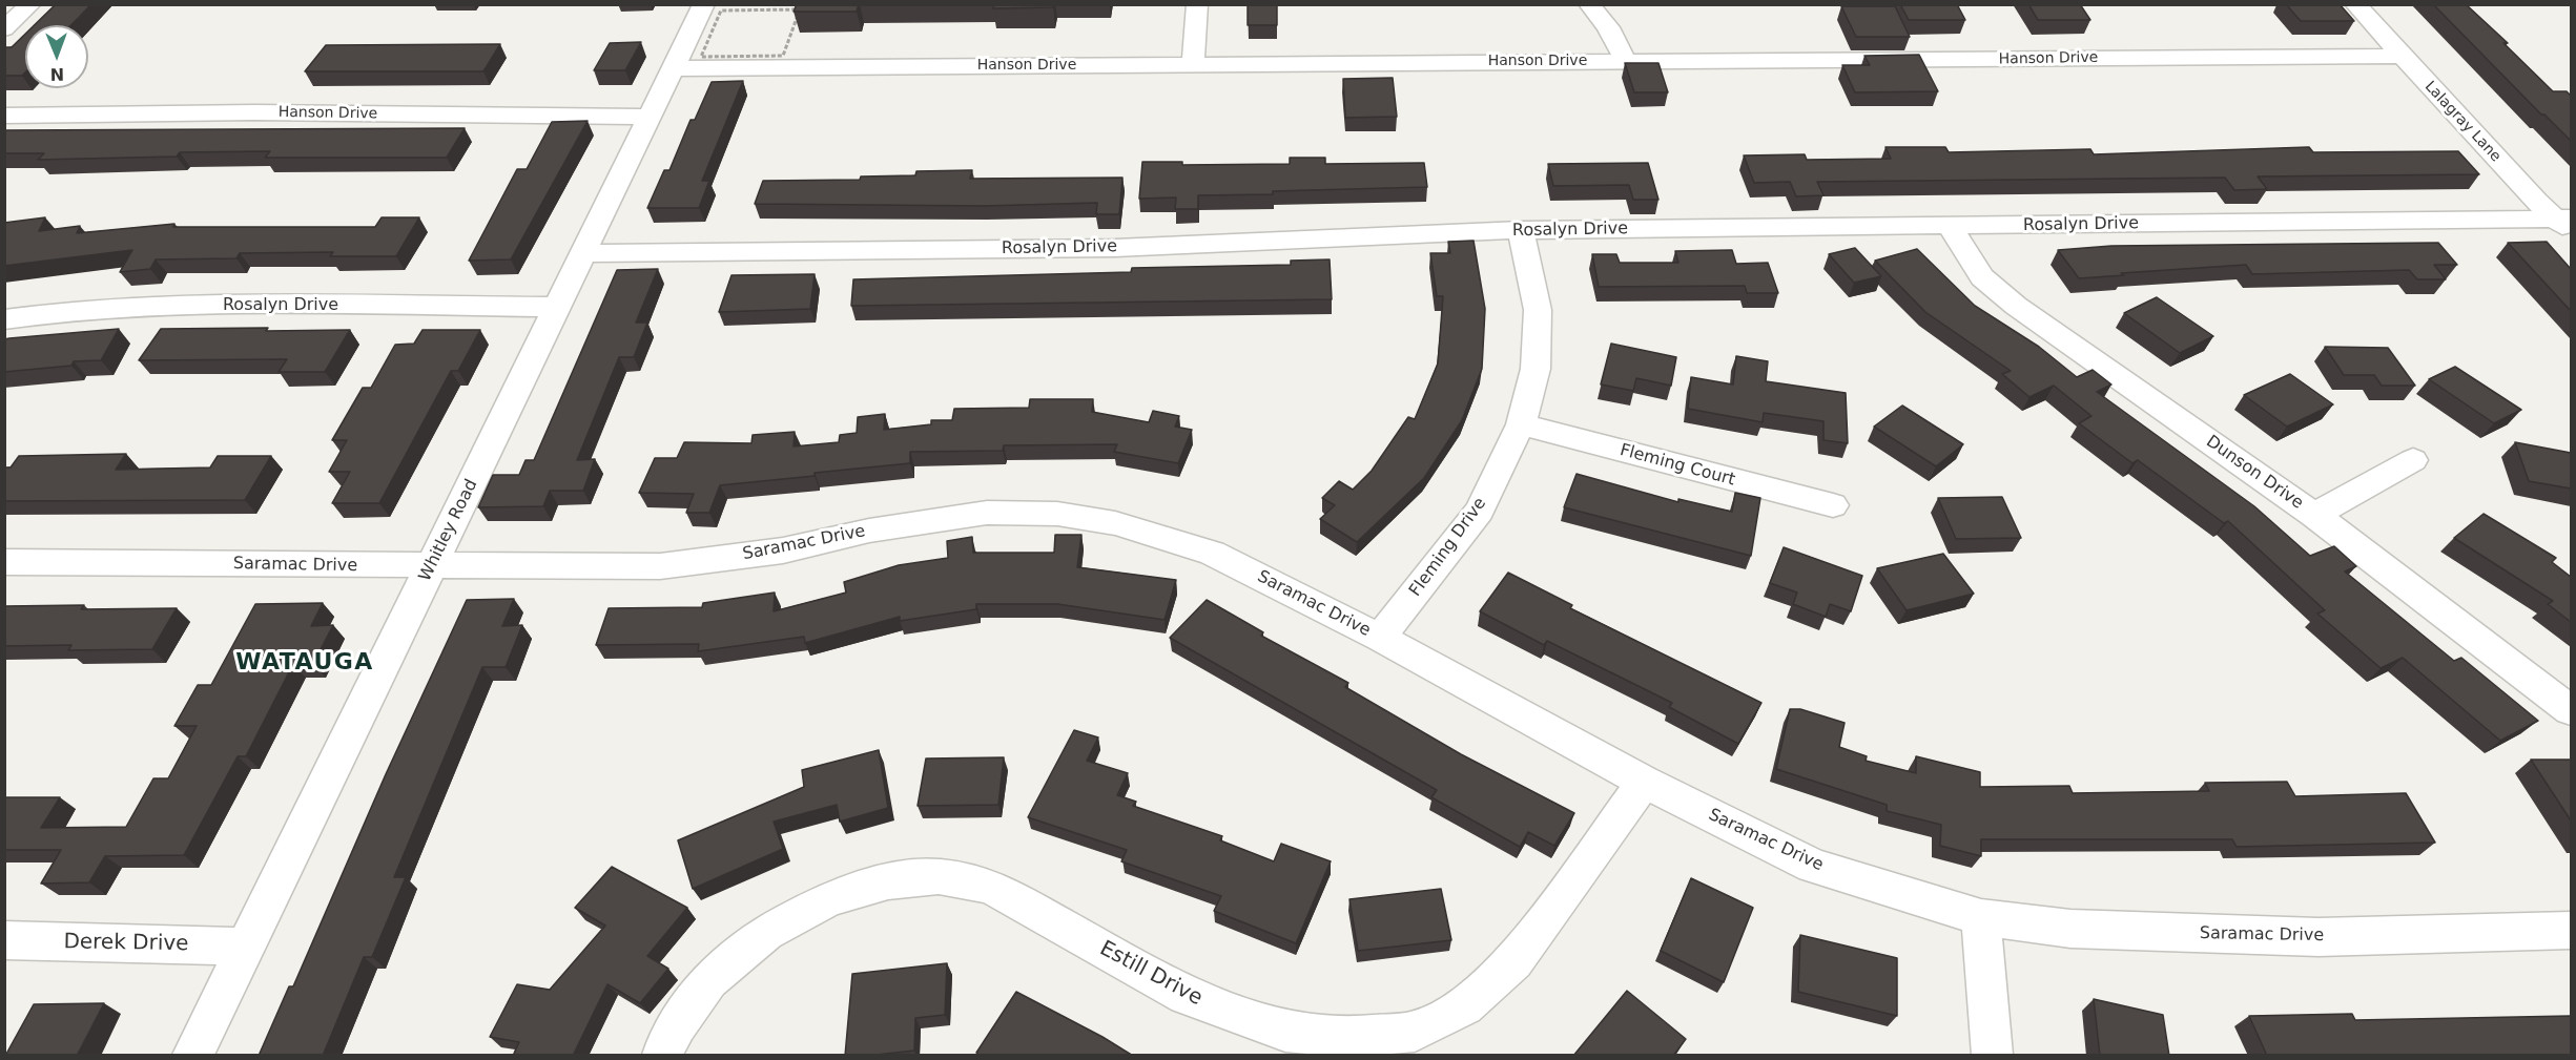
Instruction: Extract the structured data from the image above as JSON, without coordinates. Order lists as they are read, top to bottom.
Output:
{
  "streets": {
    "street": [
      "Hanson Drive",
      "Lalagray Lane",
      "Rosalyn Drive",
      "Fleming Court",
      "Dunson Drive",
      "Whitley Road",
      "Saramac Drive",
      "Fleming Drive",
      "Derek Drive",
      "Estill Drive"
    ]
  },
  "crossings": [
    ["Hanson Drive", "Lalagray Lane"],
    ["Hanson Drive", "Whitley Road"],
    ["Lalagray Lane", "Rosalyn Drive"],
    ["Rosalyn Drive", "Dunson Drive"],
    ["Rosalyn Drive", "Whitley Road"],
    ["Rosalyn Drive", "Fleming Drive"],
    ["Fleming Court", "Fleming Drive"],
    ["Whitley Road", "Saramac Drive"],
    ["Whitley Road", "Derek Drive"],
    ["Saramac Drive", "Fleming Drive"],
    ["Saramac Drive", "Estill Drive"]
  ],
  "districts": ["WATAUGA"],
  "north": "bottom"
}
